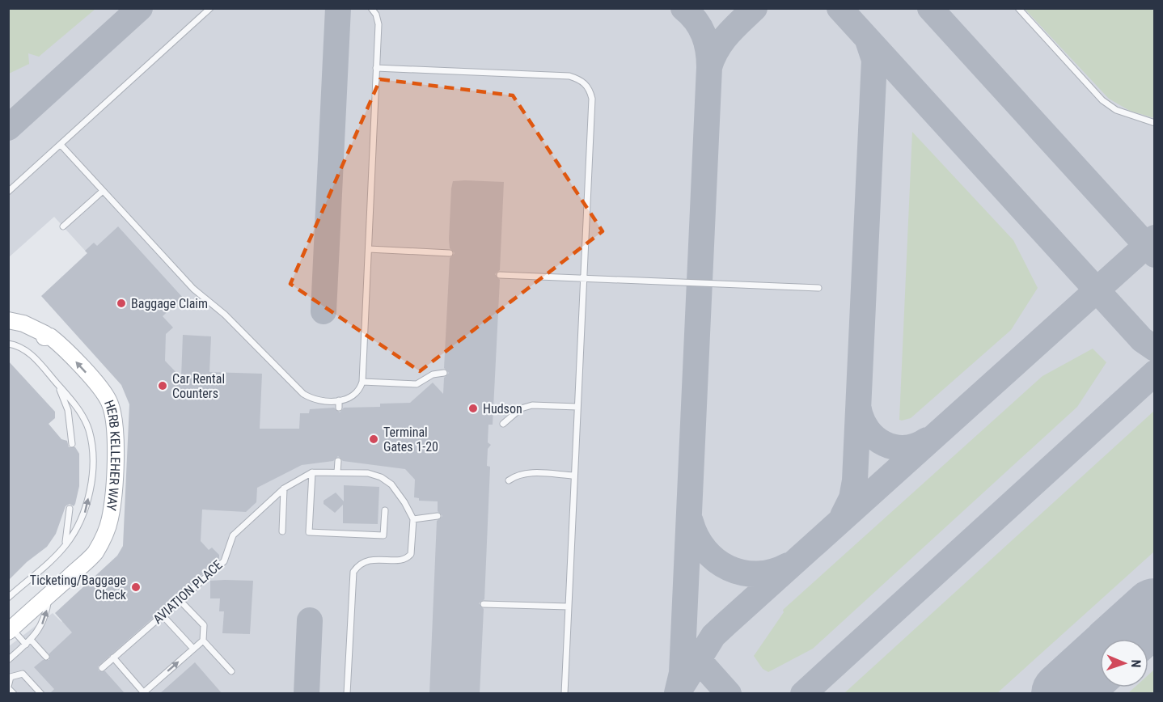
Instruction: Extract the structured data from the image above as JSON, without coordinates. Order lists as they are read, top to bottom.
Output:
{
  "streets": {
    "main road": ["HERB KELLEHER WAY"],
    "lane": ["AVIATION PLACE"]
  },
  "places": [
    "Baggage Claim",
    "Car Rental Counters",
    "Hudson",
    "Terminal Gates 1-20",
    "Ticketing/Baggage Check"
  ],
  "north": "right"
}
